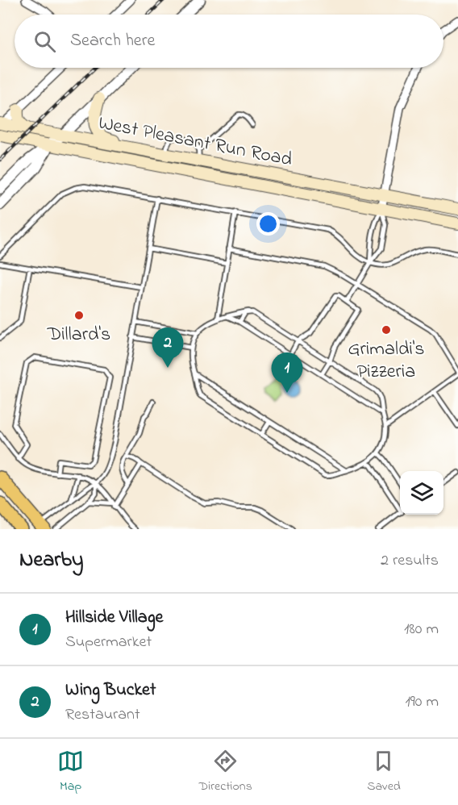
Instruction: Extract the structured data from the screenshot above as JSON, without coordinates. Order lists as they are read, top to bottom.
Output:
{
  "streets": {
    "main road": ["West Pleasant Run Road"]
  },
  "places": ["Dillard's", "Grimaldi's Pizzeria"],
  "page": {
    "search": "Search here",
    "pins": ["2", "1"],
    "heading": ["Nearby", "2 results"],
    "list": [
      {
        "mark": "1",
        "name": "Hillside Village",
        "note": "Supermarket",
        "value": "180 m"
      },
      {
        "mark": "2",
        "name": "Wing Bucket",
        "note": "Restaurant",
        "value": "190 m"
      }
    ],
    "nav": ["Map", "Directions", "Saved"]
  }
}
